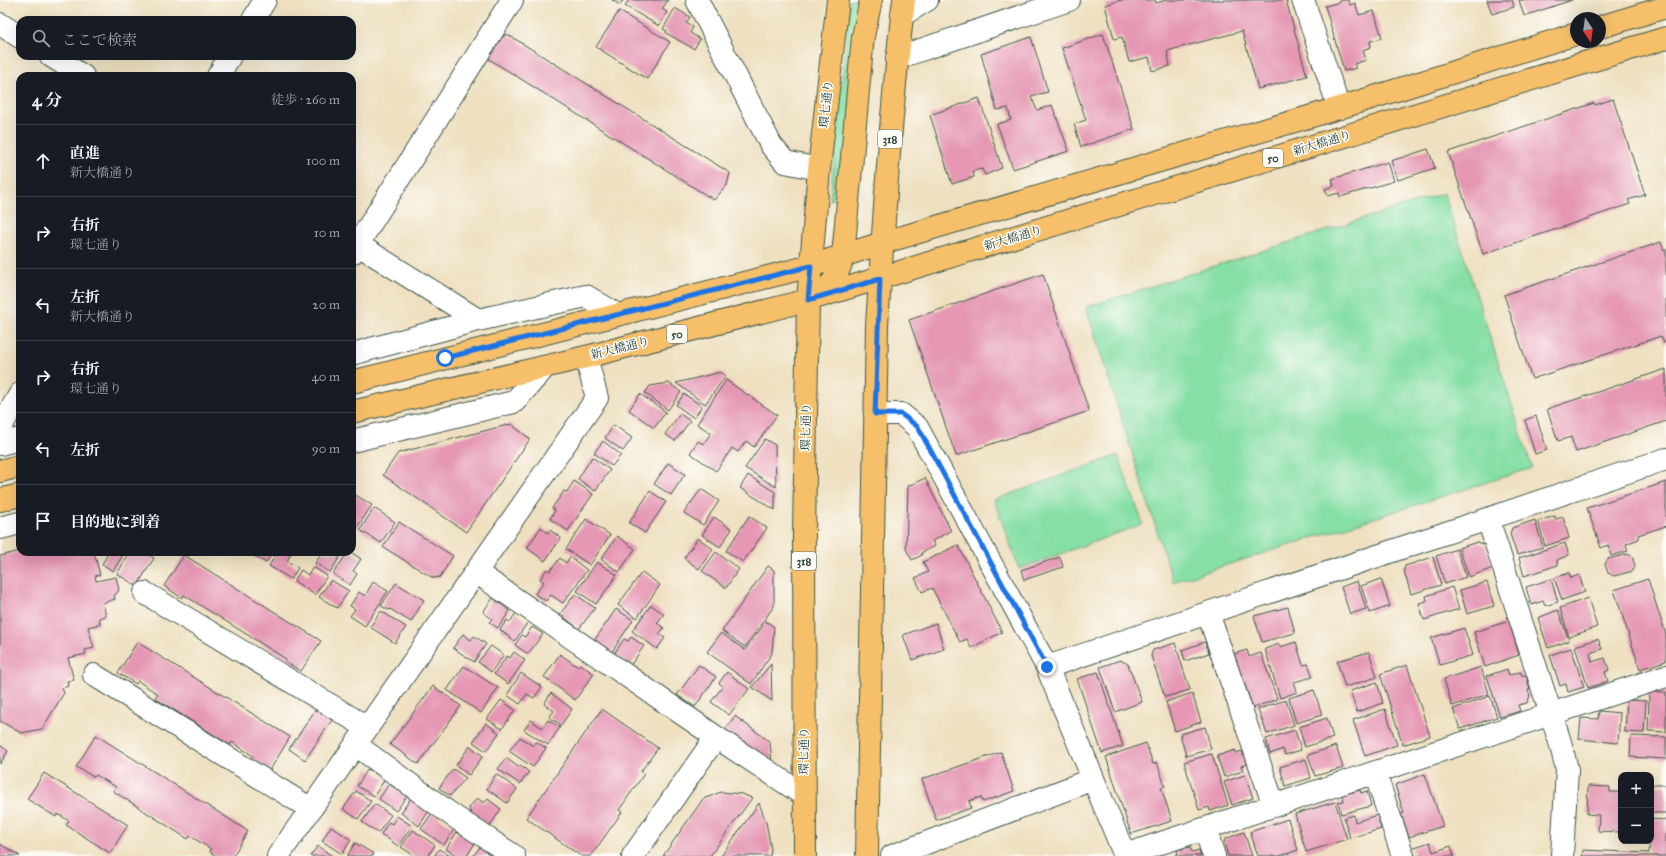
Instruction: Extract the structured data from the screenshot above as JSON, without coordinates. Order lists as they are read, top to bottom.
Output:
{
  "streets": {
    "main road": [
      "環七通り",
      "318",
      "新大橋通り",
      "50"
    ]
  },
  "crossings": [
    ["環七通り", "新大橋通り"],
    ["環七通り", "50"],
    ["318", "新大橋通り"],
    ["318", "50"]
  ],
  "north": "bottom",
  "page": {
    "search": "ここで検索",
    "heading": ["4 分", "徒歩 · 260 m"],
    "list": [
      ["直進", "新大橋通り", "100 m"],
      ["右折", "環七通り", "10 m"],
      ["左折", "新大橋通り", "20 m"],
      ["右折", "環七通り", "40 m"],
      ["左折", "90 m"],
      "目的地に到着"
    ],
    "map_buttons": ["+", "−"]
  }
}
